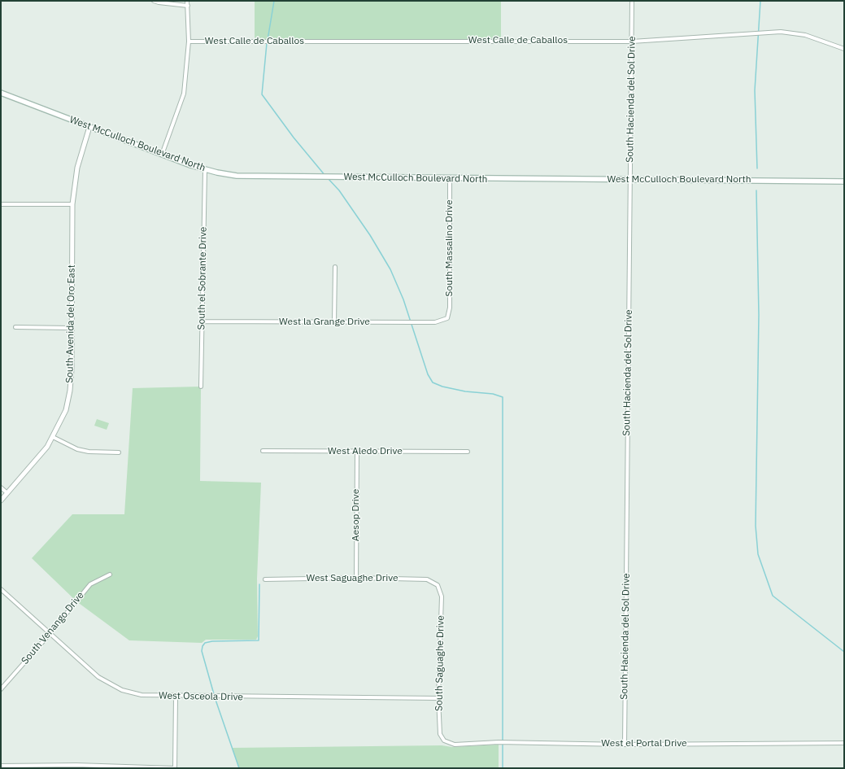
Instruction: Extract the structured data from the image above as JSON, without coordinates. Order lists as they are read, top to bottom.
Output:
{
  "streets": {
    "main road": ["West McCulloch Boulevard North"],
    "street": [
      "West Calle de Caballos",
      "South Hacienda del Sol Drive",
      "South Massalino Drive",
      "South el Sobrante Drive",
      "West la Grange Drive",
      "South Avenida del Oro East",
      "West Aledo Drive",
      "Aesop Drive",
      "West Saguaghe Drive",
      "South Venango Drive",
      "South Saguaghe Drive",
      "West Osceola Drive",
      "West el Portal Drive"
    ]
  },
  "crossings": [
    ["West Calle de Caballos", "South Hacienda del Sol Drive"],
    ["South Hacienda del Sol Drive", "West McCulloch Boulevard North"],
    ["South Hacienda del Sol Drive", "West el Portal Drive"],
    ["West McCulloch Boulevard North", "South Massalino Drive"],
    ["West McCulloch Boulevard North", "South el Sobrante Drive"],
    ["West McCulloch Boulevard North", "South Avenida del Oro East"],
    ["South Massalino Drive", "West la Grange Drive"],
    ["South el Sobrante Drive", "West la Grange Drive"],
    ["West Aledo Drive", "Aesop Drive"],
    ["Aesop Drive", "West Saguaghe Drive"],
    ["West Saguaghe Drive", "South Saguaghe Drive"],
    ["South Venango Drive", "West Osceola Drive"],
    ["South Saguaghe Drive", "West Osceola Drive"],
    ["South Saguaghe Drive", "West el Portal Drive"]
  ]
}
